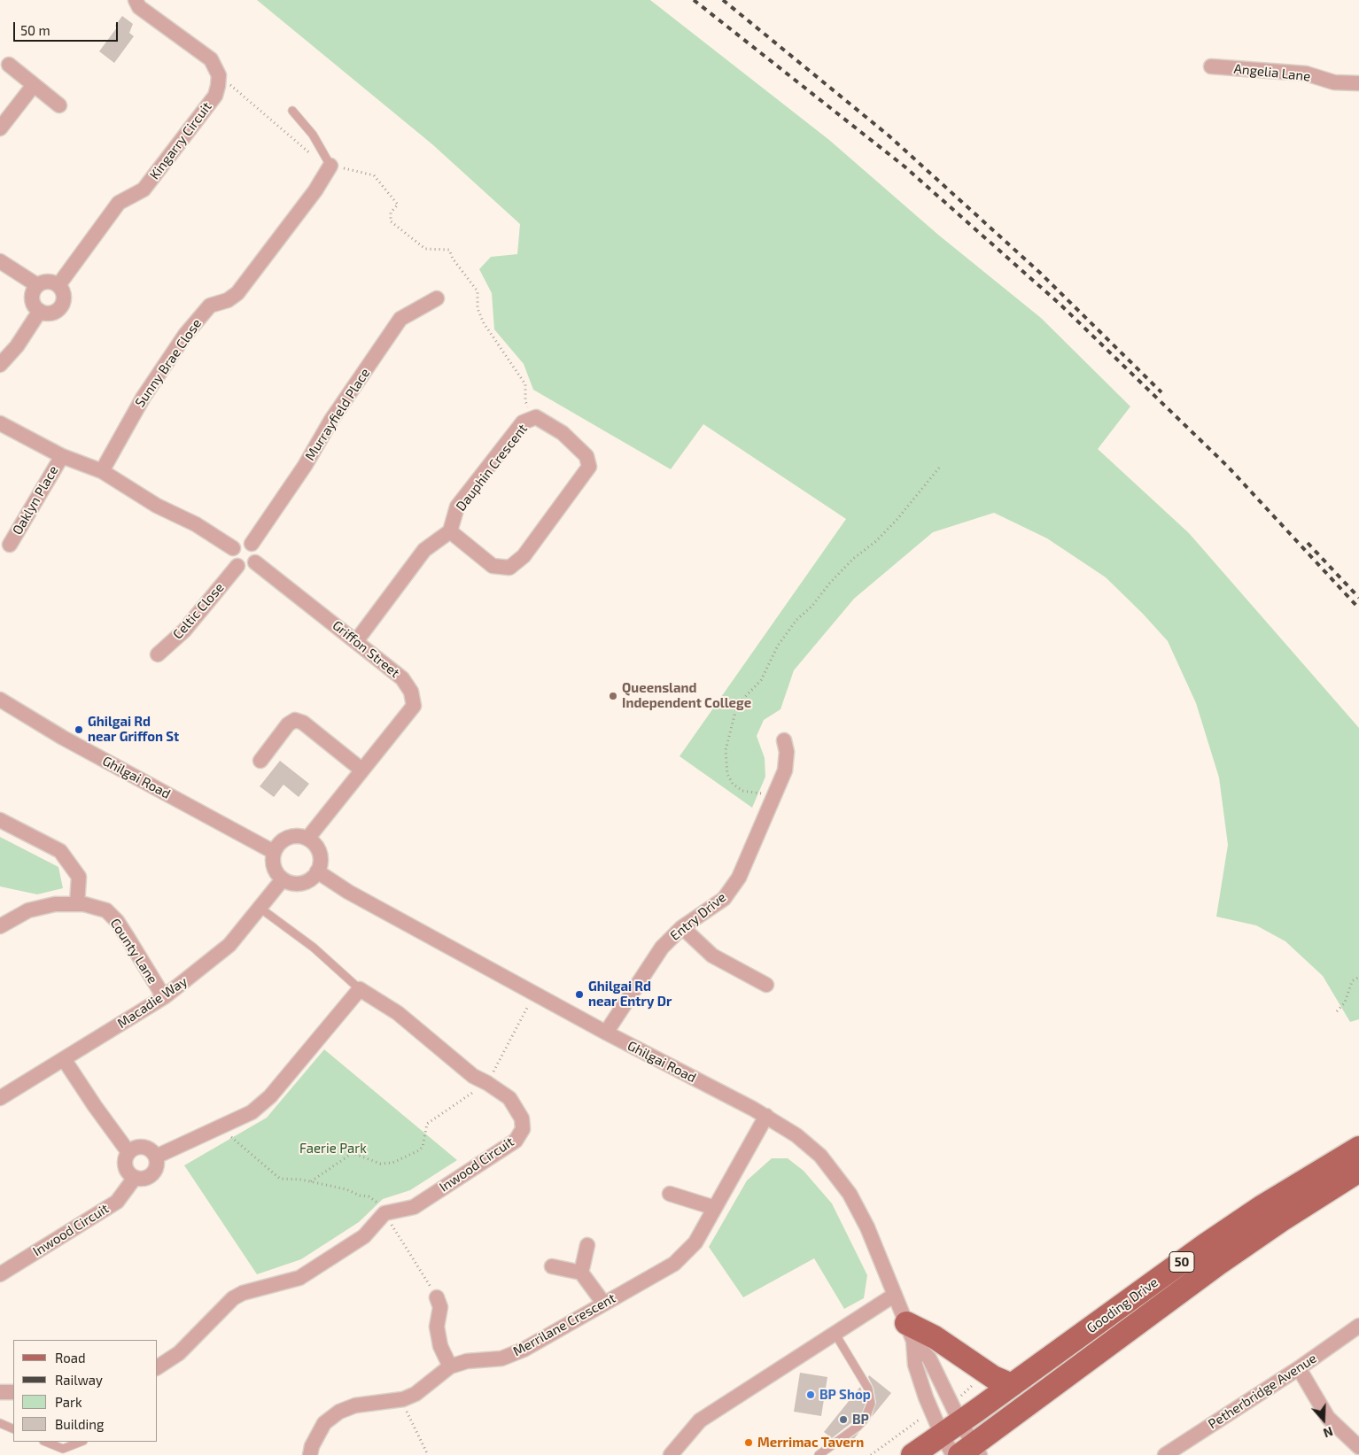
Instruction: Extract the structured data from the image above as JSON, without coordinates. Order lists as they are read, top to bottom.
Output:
{
  "streets": {
    "main road": ["50", "Gooding Drive"],
    "street": [
      "Angelia Lane",
      "Kingarry Circuit",
      "Sunny Brae Close",
      "Murrayfield Place",
      "Dauphin Crescent",
      "Oaklyn Place",
      "Celtic Close",
      "Griffon Street",
      "Ghilgai Road",
      "Entry Drive",
      "County Lane",
      "Macadie Way",
      "Inwood Circuit",
      "Merrilane Crescent",
      "Petherbridge Avenue"
    ]
  },
  "crossings": [
    ["Murrayfield Place", "Celtic Close"],
    ["Murrayfield Place", "Griffon Street"],
    ["Celtic Close", "Griffon Street"],
    ["Griffon Street", "Ghilgai Road"],
    ["Griffon Street", "Macadie Way"],
    ["Ghilgai Road", "Entry Drive"],
    ["Ghilgai Road", "Macadie Way"],
    ["Ghilgai Road", "Gooding Drive"],
    ["Ghilgai Road", "Merrilane Crescent"],
    ["County Lane", "Macadie Way"]
  ],
  "parks": ["Faerie Park"],
  "places": [
    "Queensland Independent College",
    "Ghilgai Rd near Griffon St",
    "Ghilgai Rd near Entry Dr",
    "BP Shop",
    "BP",
    "Merrimac Tavern"
  ],
  "legend": [
    "Road",
    "Railway",
    "Park",
    "Building"
  ],
  "scale_bar": "50 m",
  "north": "bottom"
}
